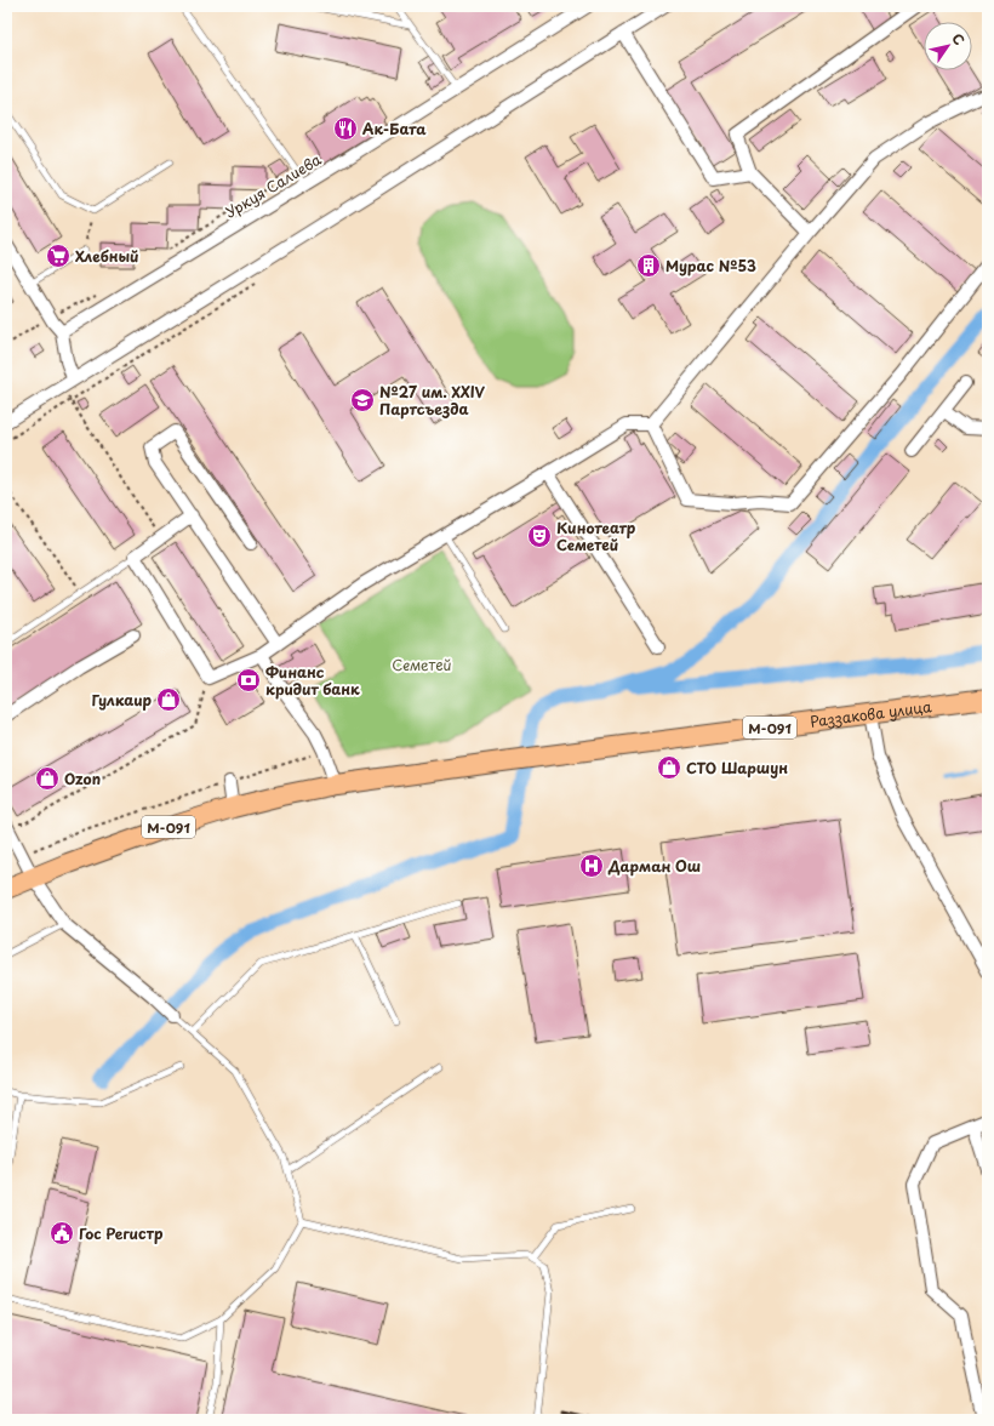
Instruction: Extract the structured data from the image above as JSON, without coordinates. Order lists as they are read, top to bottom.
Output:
{
  "streets": {
    "main road": ["Раззакова улица", "М-091"],
    "street": ["Уркуя Салиева"]
  },
  "crossings": [
    ["Раззакова улица", "М-091"]
  ],
  "parks": ["Семетей"],
  "places": {
    "restaurant": ["Ак-Бата"],
    "supermarket": ["Хлебный"],
    "building": ["Мурас №53"],
    "school or university": ["№27 им. XXIV Партсъезда"],
    "theatre": ["Кинотеатр Семетей"],
    "bank": ["Финанс кридит банк"],
    "shop": ["Гулкаир", "СТО Шаршун", "Ozon"],
    "hospital": ["Дарман Ош"],
    "public building": ["Гос Регистр"]
  },
  "north": "top right"
}
